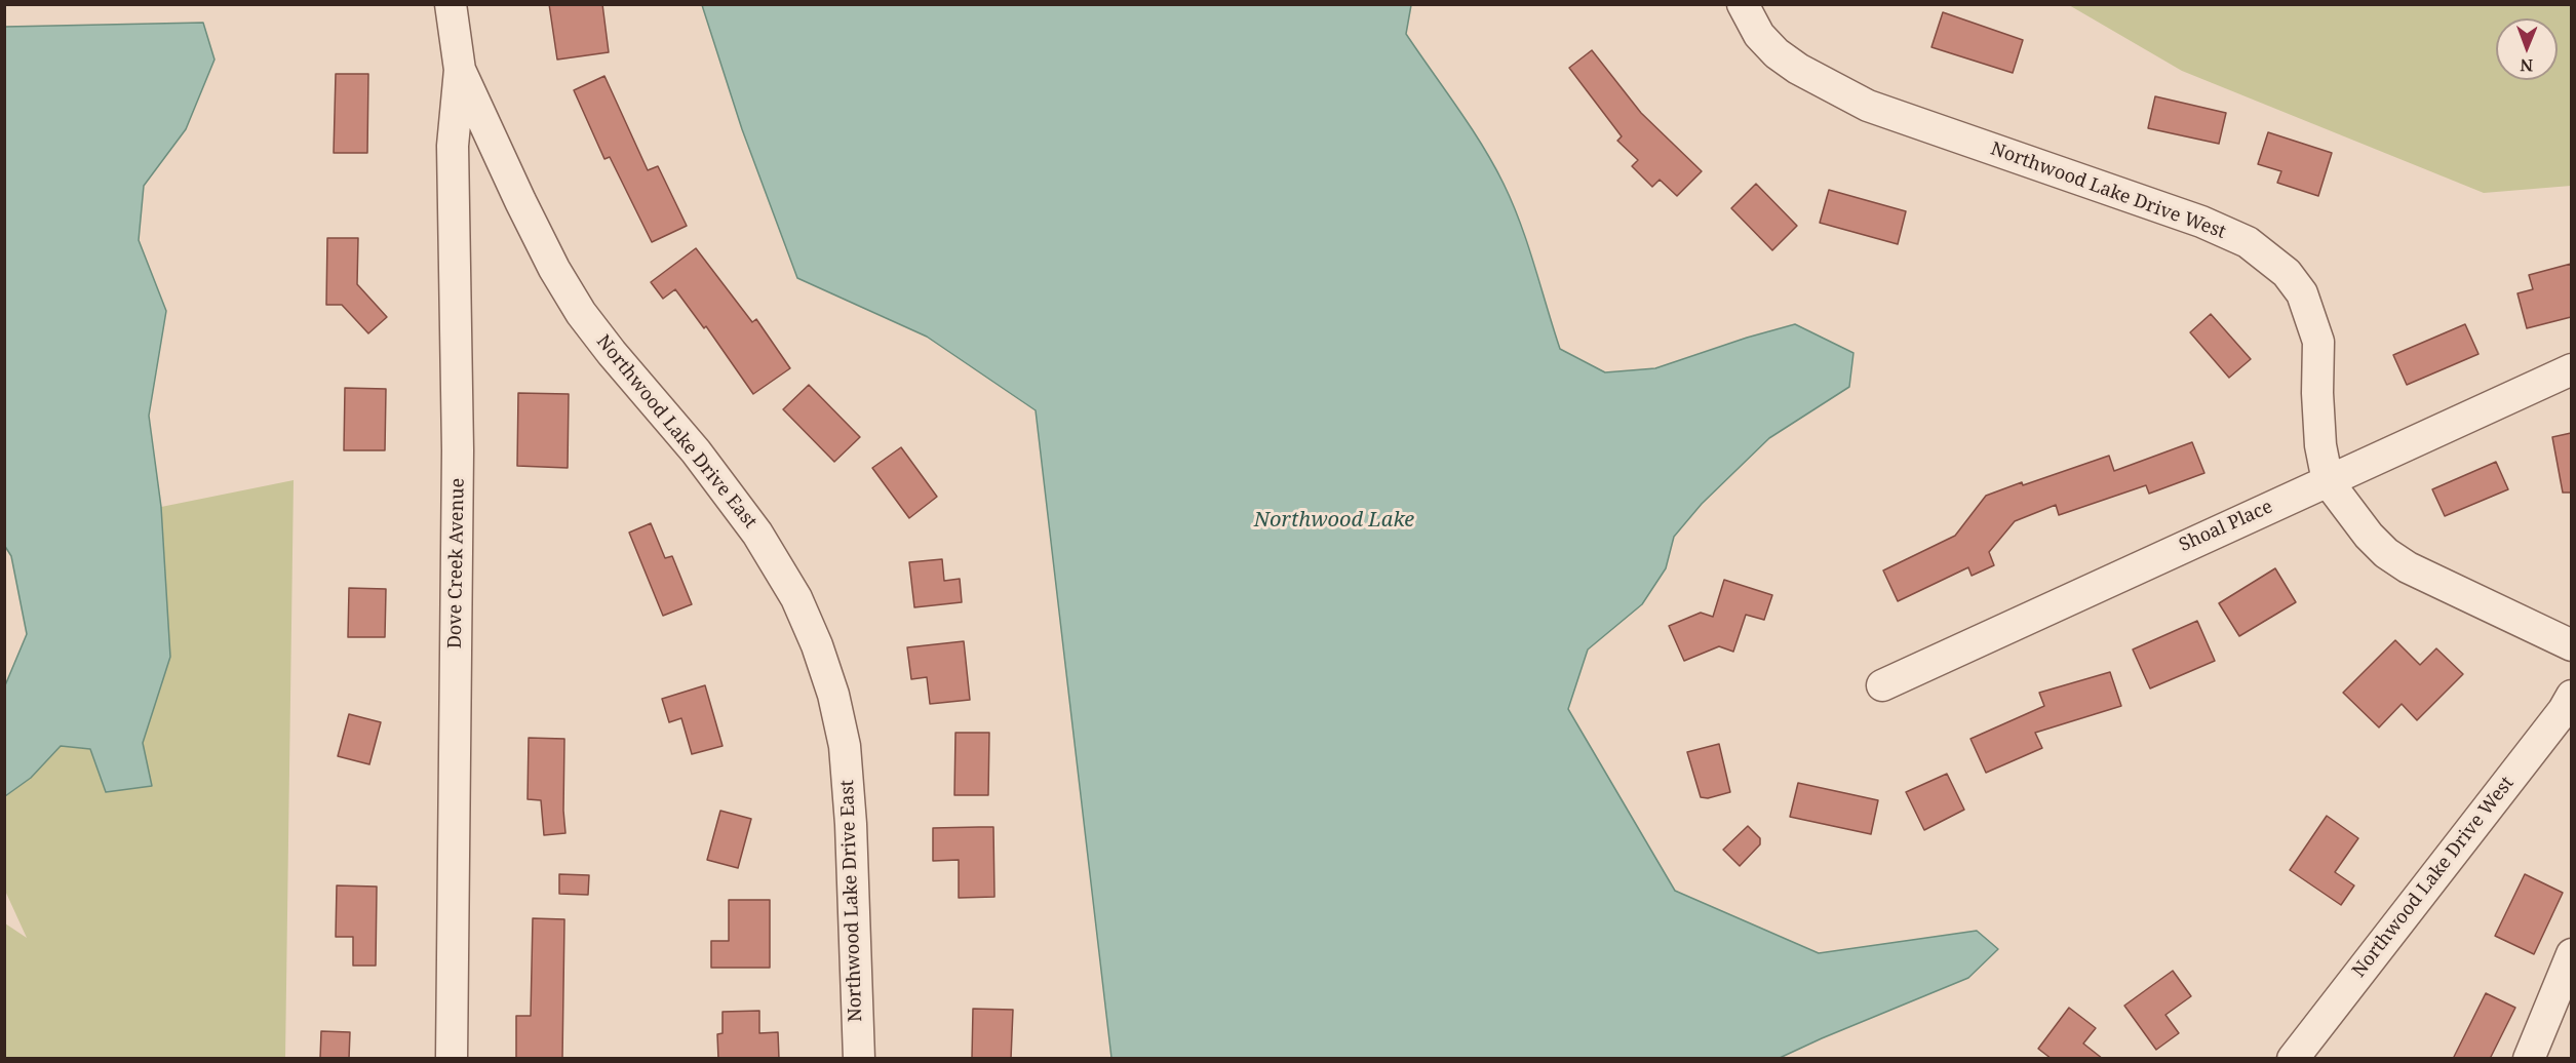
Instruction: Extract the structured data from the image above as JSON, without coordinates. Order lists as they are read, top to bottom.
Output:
{
  "streets": {
    "street": [
      "Northwood Lake Drive West",
      "Northwood Lake Drive East",
      "Shoal Place",
      "Dove Creek Avenue"
    ]
  },
  "crossings": [
    ["Northwood Lake Drive West", "Shoal Place"],
    ["Northwood Lake Drive East", "Dove Creek Avenue"]
  ],
  "water": ["Northwood Lake"],
  "north": "bottom"
}
